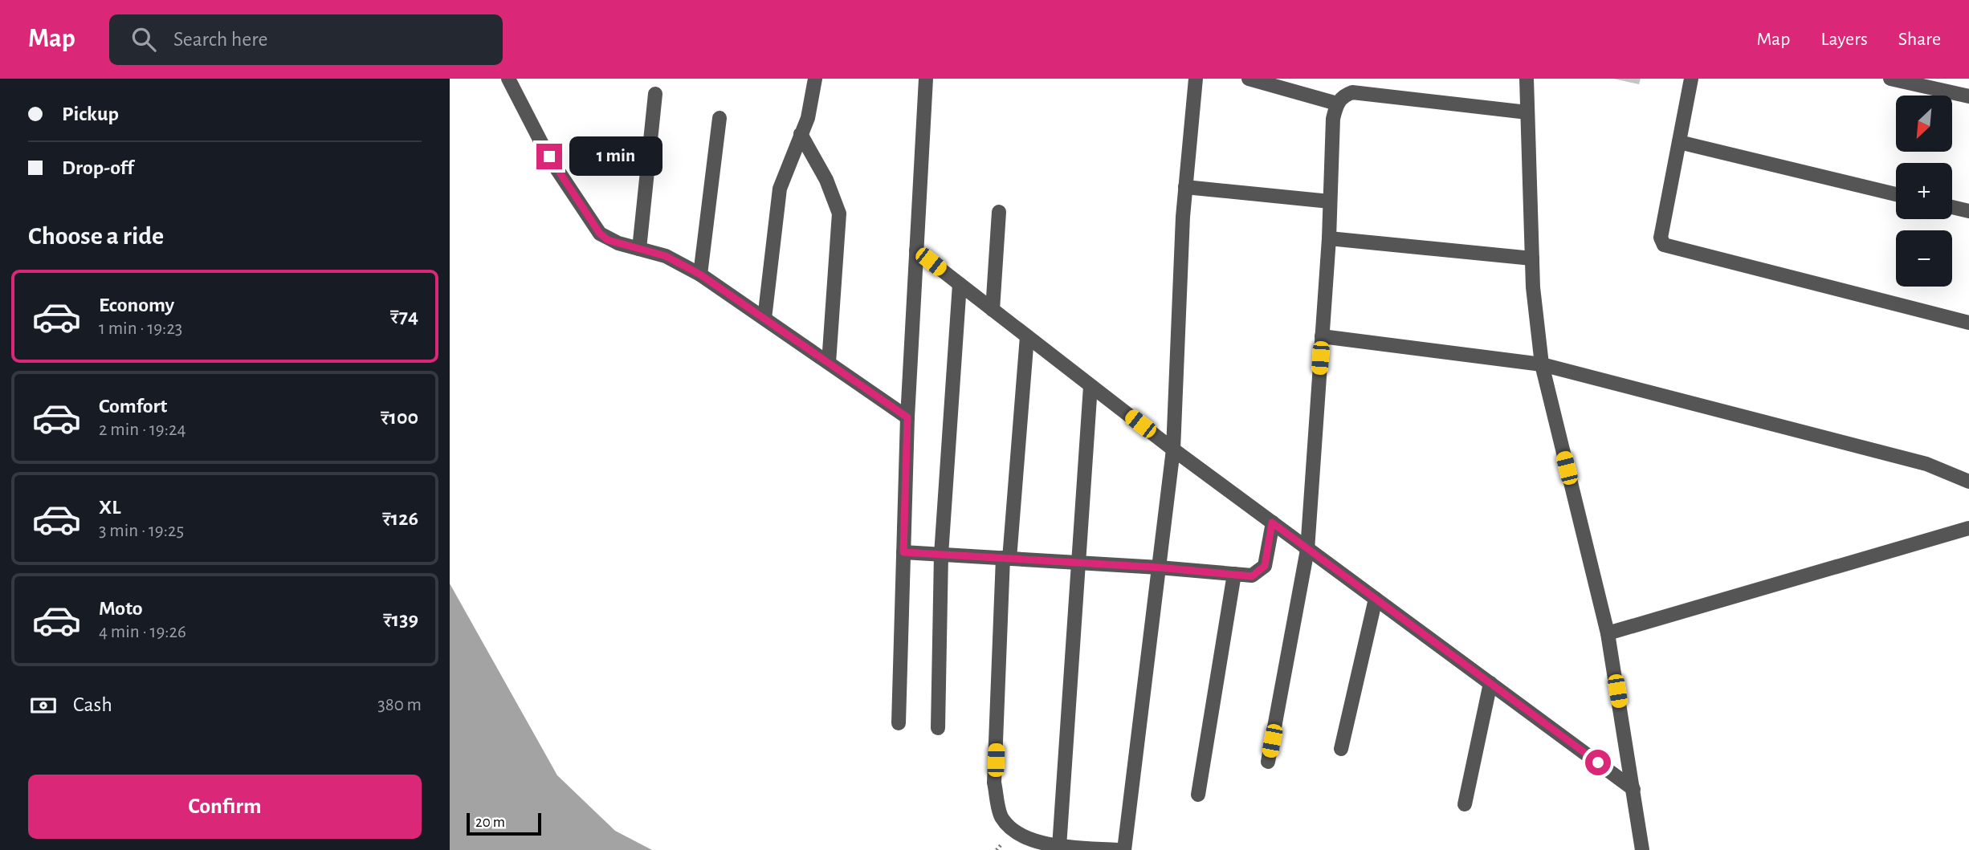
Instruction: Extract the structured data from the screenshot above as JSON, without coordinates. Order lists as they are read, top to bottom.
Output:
{
  "scale_bar": "20 m",
  "north": "bottom left",
  "page": {
    "header": "Map",
    "search": "Search here",
    "nav": ["Map", "Layers", "Share"],
    "banner": ["Pickup", "Drop-off"],
    "map_buttons": ["+", "−"],
    "bubble": "1 min",
    "heading": "Choose a ride",
    "list": [
      {
        "name": "Economy",
        "note": "1 min · 19:23",
        "value": "₹74"
      },
      {
        "name": "Comfort",
        "note": "2 min · 19:24",
        "value": "₹100"
      },
      {
        "name": "XL",
        "note": "3 min · 19:25",
        "value": "₹126"
      },
      {
        "name": "Moto",
        "note": "4 min · 19:26",
        "value": "₹139"
      }
    ],
    "pay": ["Cash", "380 m"],
    "buttons": "Confirm",
    "scale": "20 m"
  }
}
